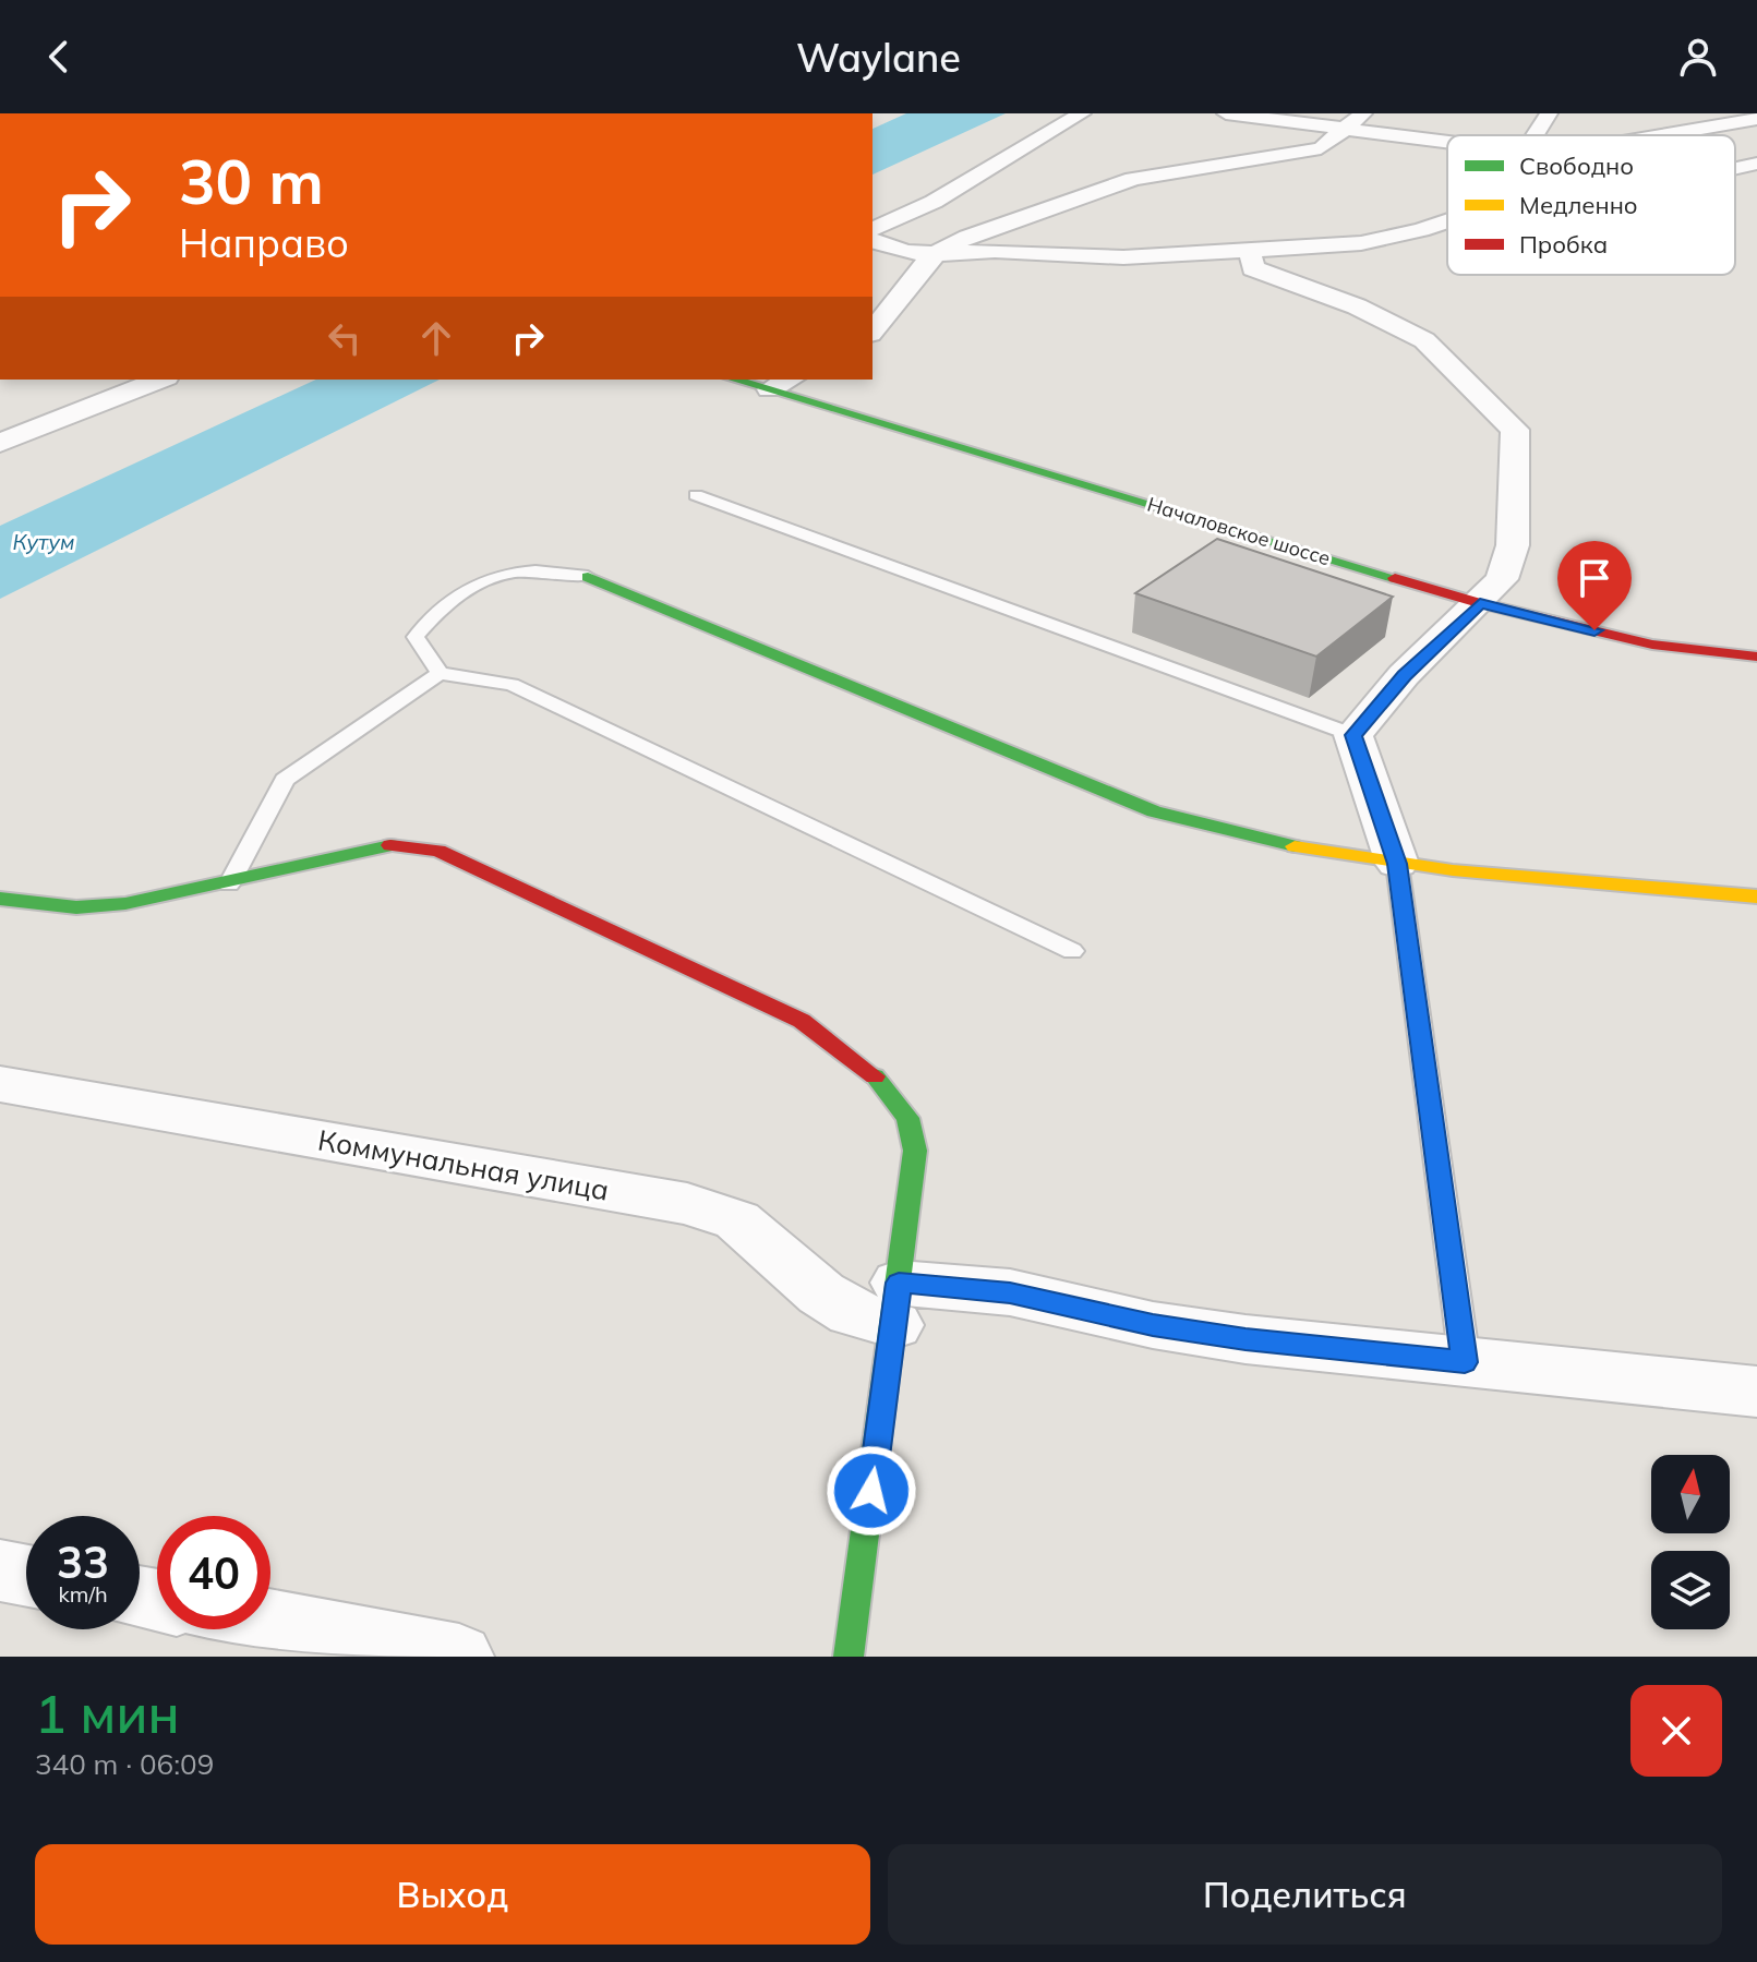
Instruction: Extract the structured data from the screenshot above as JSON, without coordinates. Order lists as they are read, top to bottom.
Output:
{
  "streets": {
    "street": ["Началовское шоссе", "Коммунальная улица"]
  },
  "water": ["Кутум"],
  "legend": ["Свободно", "Медленно", "Пробка"],
  "north": "top",
  "page": {
    "header": "Waylane",
    "turn": ["30 m", "Направо"],
    "speed": "33 km/h",
    "limit": "40",
    "heading": ["1 мин", "340 m · 06:09"],
    "buttons": ["Выход", "Поделиться"]
  }
}
